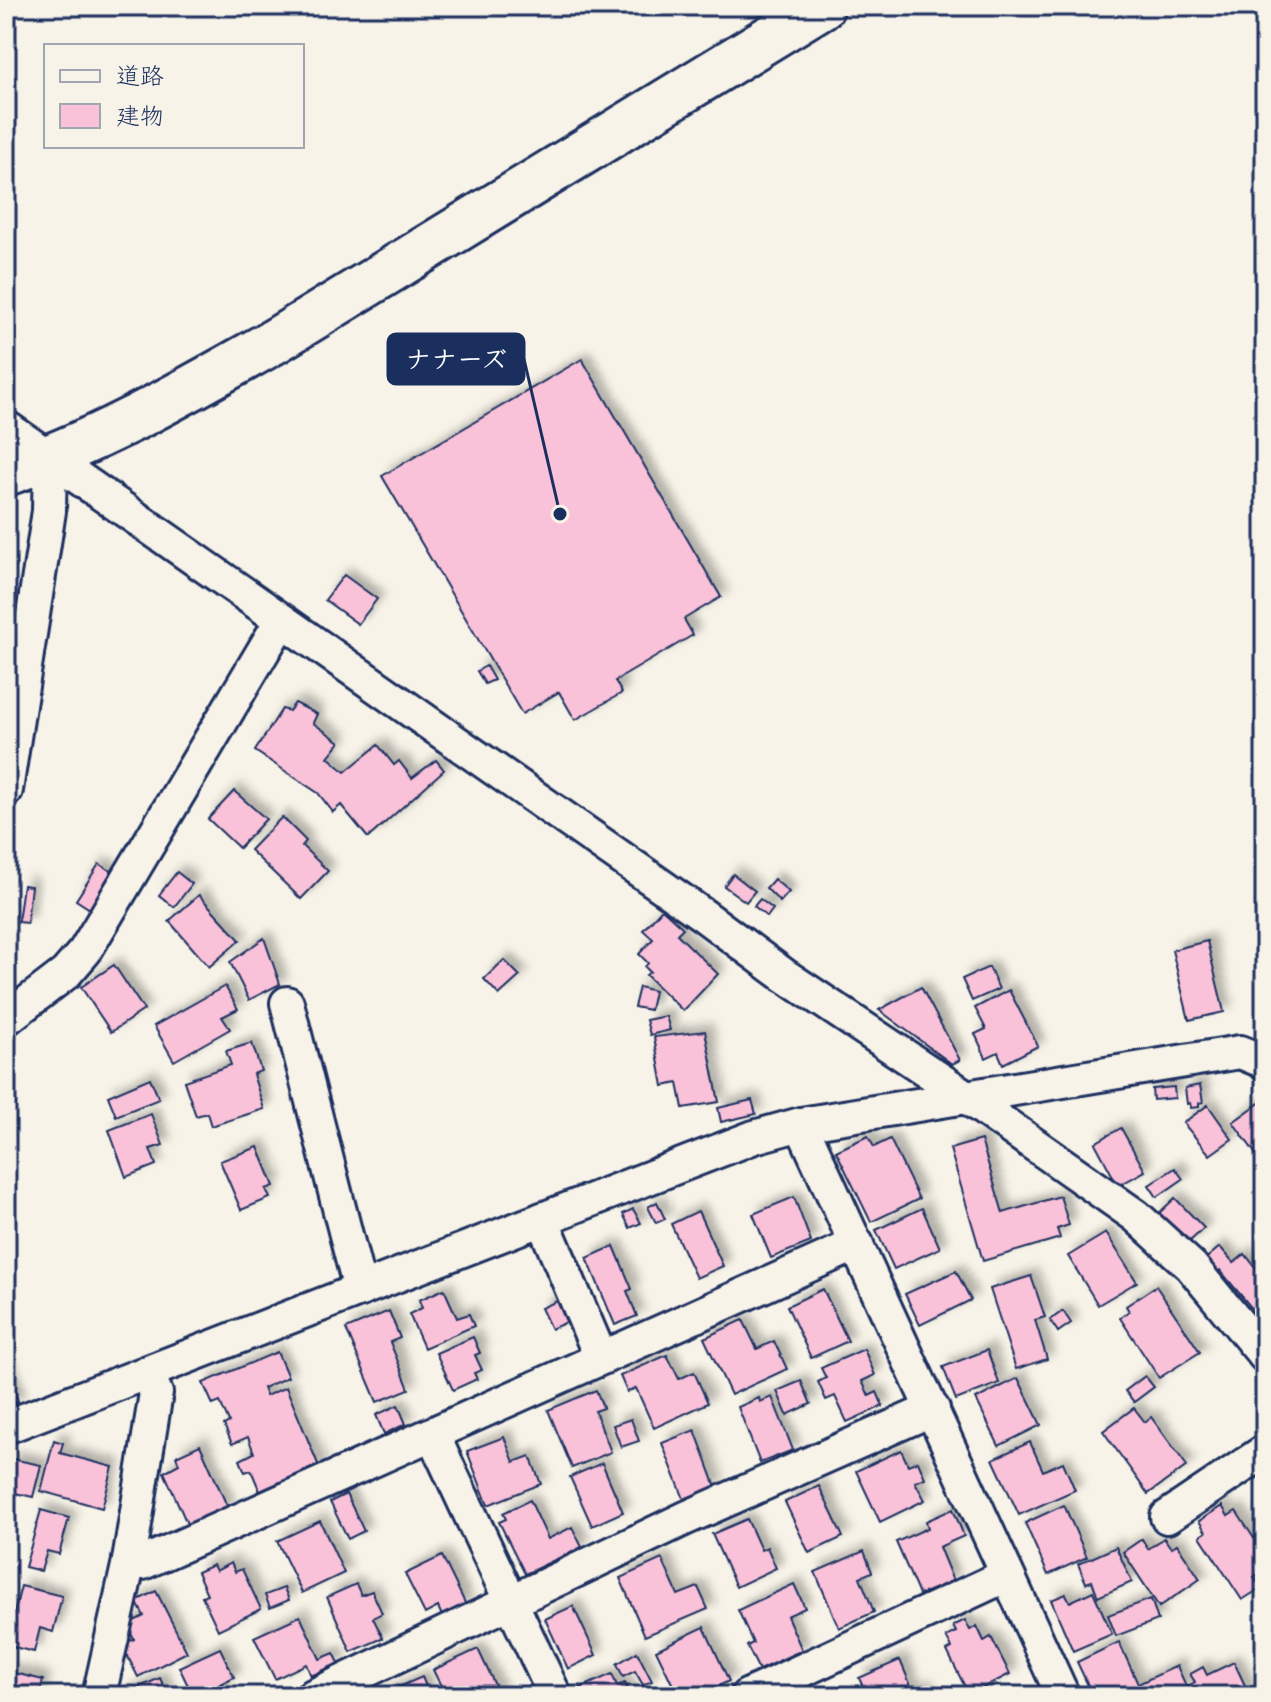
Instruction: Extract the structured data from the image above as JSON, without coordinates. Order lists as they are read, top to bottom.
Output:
{
  "places": ["ナナーズ"],
  "legend": ["道路", "建物"]
}
